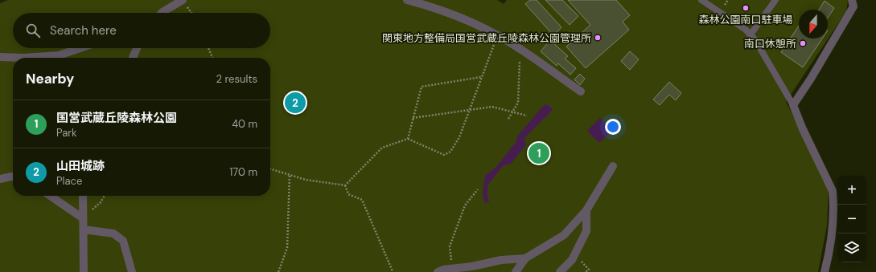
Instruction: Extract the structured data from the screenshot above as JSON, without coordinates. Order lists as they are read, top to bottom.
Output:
{
  "places": ["森林公園南口駐車場", "関東地方整備局国営武蔵丘陵森林公園管理所", "南口休憩所"],
  "north": "bottom",
  "page": {
    "search": "Search here",
    "heading": ["Nearby", "2 results"],
    "pins": ["2", "1"],
    "list": [
      {
        "mark": "1",
        "name": "国営武蔵丘陵森林公園",
        "note": "Park",
        "value": "40 m"
      },
      {
        "mark": "2",
        "name": "山田城跡",
        "note": "Place",
        "value": "170 m"
      }
    ],
    "map_buttons": ["+", "−"]
  }
}
